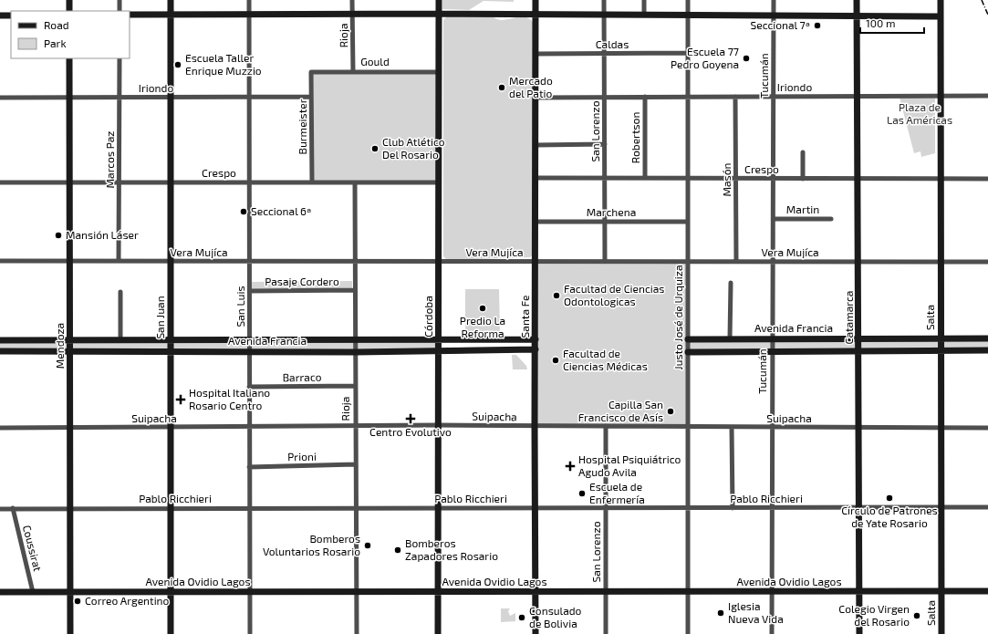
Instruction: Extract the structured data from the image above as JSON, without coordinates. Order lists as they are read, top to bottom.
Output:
{
  "streets": {
    "main road": [
      "Córdoba",
      "Santa Fe",
      "San Juan",
      "Catamarca",
      "Salta",
      "Avenida Francia",
      "Mendoza",
      "Avenida Ovidio Lagos"
    ],
    "street": [
      "Rioja",
      "Caldas",
      "Gould",
      "Tucumán",
      "Iriondo",
      "Burmeister",
      "San Lorenzo",
      "Robertson",
      "Marcos Paz",
      "Crespo",
      "Masón",
      "Martin",
      "Marchena",
      "Vera Mujíca",
      "Pasaje Cordero",
      "San Luis",
      "Justo José de Urquiza",
      "Barraco",
      "Suipacha",
      "Prioni",
      "Pablo Ricchieri",
      "Coussirat"
    ]
  },
  "crossings": [
    ["Rioja", "Gould"],
    ["Rioja", "Crespo"],
    ["Rioja", "Vera Mujíca"],
    ["Rioja", "Pasaje Cordero"],
    ["Rioja", "Avenida Francia"],
    ["Rioja", "Barraco"],
    ["Rioja", "Suipacha"],
    ["Rioja", "Prioni"],
    ["Rioja", "Pablo Ricchieri"],
    ["Rioja", "Avenida Ovidio Lagos"],
    ["Caldas", "San Lorenzo"],
    ["Caldas", "Santa Fe"],
    ["Caldas", "Justo José de Urquiza"],
    ["Gould", "Burmeister"],
    ["Gould", "Córdoba"],
    ["Tucumán", "Iriondo"],
    ["Tucumán", "Crespo"],
    ["Tucumán", "Martin"],
    ["Tucumán", "Vera Mujíca"],
    ["Tucumán", "Avenida Francia"],
    ["Tucumán", "Suipacha"],
    ["Tucumán", "Pablo Ricchieri"],
    ["Tucumán", "Avenida Ovidio Lagos"],
    ["Iriondo", "Burmeister"],
    ["Iriondo", "San Lorenzo"],
    ["Iriondo", "Robertson"],
    ["Iriondo", "Marcos Paz"],
    ["Iriondo", "Masón"],
    ["Iriondo", "San Luis"],
    ["Iriondo", "Santa Fe"],
    ["Iriondo", "San Juan"],
    ["Iriondo", "Justo José de Urquiza"],
    ["Iriondo", "Catamarca"],
    ["Iriondo", "Salta"],
    ["Iriondo", "Mendoza"],
    ["Burmeister", "Crespo"],
    ["San Lorenzo", "Crespo"],
    ["San Lorenzo", "Marchena"],
    ["San Lorenzo", "Vera Mujíca"],
    ["San Lorenzo", "Suipacha"],
    ["San Lorenzo", "Pablo Ricchieri"],
    ["San Lorenzo", "Avenida Ovidio Lagos"],
    ["Robertson", "Crespo"],
    ["Marcos Paz", "Crespo"],
    ["Marcos Paz", "Vera Mujíca"],
    ["Crespo", "Masón"],
    ["Crespo", "San Luis"],
    ["Crespo", "Córdoba"],
    ["Crespo", "Santa Fe"],
    ["Crespo", "San Juan"],
    ["Crespo", "Justo José de Urquiza"],
    ["Crespo", "Catamarca"],
    ["Crespo", "Salta"],
    ["Crespo", "Mendoza"],
    ["Masón", "Vera Mujíca"],
    ["Marchena", "Santa Fe"],
    ["Marchena", "Justo José de Urquiza"],
    ["Vera Mujíca", "San Luis"],
    ["Vera Mujíca", "Córdoba"],
    ["Vera Mujíca", "Santa Fe"],
    ["Vera Mujíca", "San Juan"],
    ["Vera Mujíca", "Justo José de Urquiza"],
    ["Vera Mujíca", "Catamarca"],
    ["Vera Mujíca", "Salta"],
    ["Vera Mujíca", "Mendoza"],
    ["Pasaje Cordero", "San Luis"],
    ["San Luis", "Avenida Francia"],
    ["San Luis", "Barraco"],
    ["San Luis", "Suipacha"],
    ["San Luis", "Prioni"],
    ["San Luis", "Pablo Ricchieri"],
    ["San Luis", "Avenida Ovidio Lagos"],
    ["Córdoba", "Avenida Francia"],
    ["Córdoba", "Suipacha"],
    ["Córdoba", "Pablo Ricchieri"],
    ["Córdoba", "Avenida Ovidio Lagos"],
    ["Santa Fe", "Avenida Francia"],
    ["Santa Fe", "Suipacha"],
    ["Santa Fe", "Pablo Ricchieri"],
    ["Santa Fe", "Avenida Ovidio Lagos"],
    ["San Juan", "Avenida Francia"],
    ["San Juan", "Suipacha"],
    ["San Juan", "Pablo Ricchieri"],
    ["San Juan", "Avenida Ovidio Lagos"],
    ["Justo José de Urquiza", "Avenida Francia"],
    ["Justo José de Urquiza", "Suipacha"],
    ["Justo José de Urquiza", "Pablo Ricchieri"],
    ["Justo José de Urquiza", "Avenida Ovidio Lagos"],
    ["Catamarca", "Avenida Francia"],
    ["Catamarca", "Suipacha"],
    ["Catamarca", "Pablo Ricchieri"],
    ["Catamarca", "Avenida Ovidio Lagos"],
    ["Salta", "Avenida Francia"],
    ["Salta", "Suipacha"],
    ["Salta", "Pablo Ricchieri"],
    ["Salta", "Avenida Ovidio Lagos"],
    ["Avenida Francia", "Mendoza"],
    ["Mendoza", "Suipacha"],
    ["Mendoza", "Pablo Ricchieri"],
    ["Mendoza", "Avenida Ovidio Lagos"],
    ["Pablo Ricchieri", "Coussirat"],
    ["Coussirat", "Avenida Ovidio Lagos"]
  ],
  "parks": ["Plaza de Las Américas"],
  "places": {
    "other": [
      "Seccional 7ª",
      "Escuela 77 Pedro Goyena",
      "Escuela Taller Enrique Muzzio",
      "Mercado del Patio",
      "Club Atlético Del Rosario",
      "Seccional 6ª",
      "Mansión Láser",
      "Facultad de Ciencias Odontologicas",
      "Predio La Reforma",
      "Facultad de Ciencias Médicas",
      "Capilla San Francisco de Asís",
      "Escuela de Enfermería",
      "Círculo de Patrones de Yate Rosario",
      "Bomberos Voluntarios Rosario",
      "Bomberos Zapadores Rosario",
      "Correo Argentino",
      "Iglesia Nueva Vida",
      "Colegio Virgen del Rosario",
      "Consulado de Bolivia"
    ],
    "health": ["Hospital Italiano Rosario Centro", "Centro Evolutivo", "Hospital Psiquiátrico Agudo Avila"]
  },
  "legend": ["Road", "Park"],
  "scale_bar": "100 m"
}
